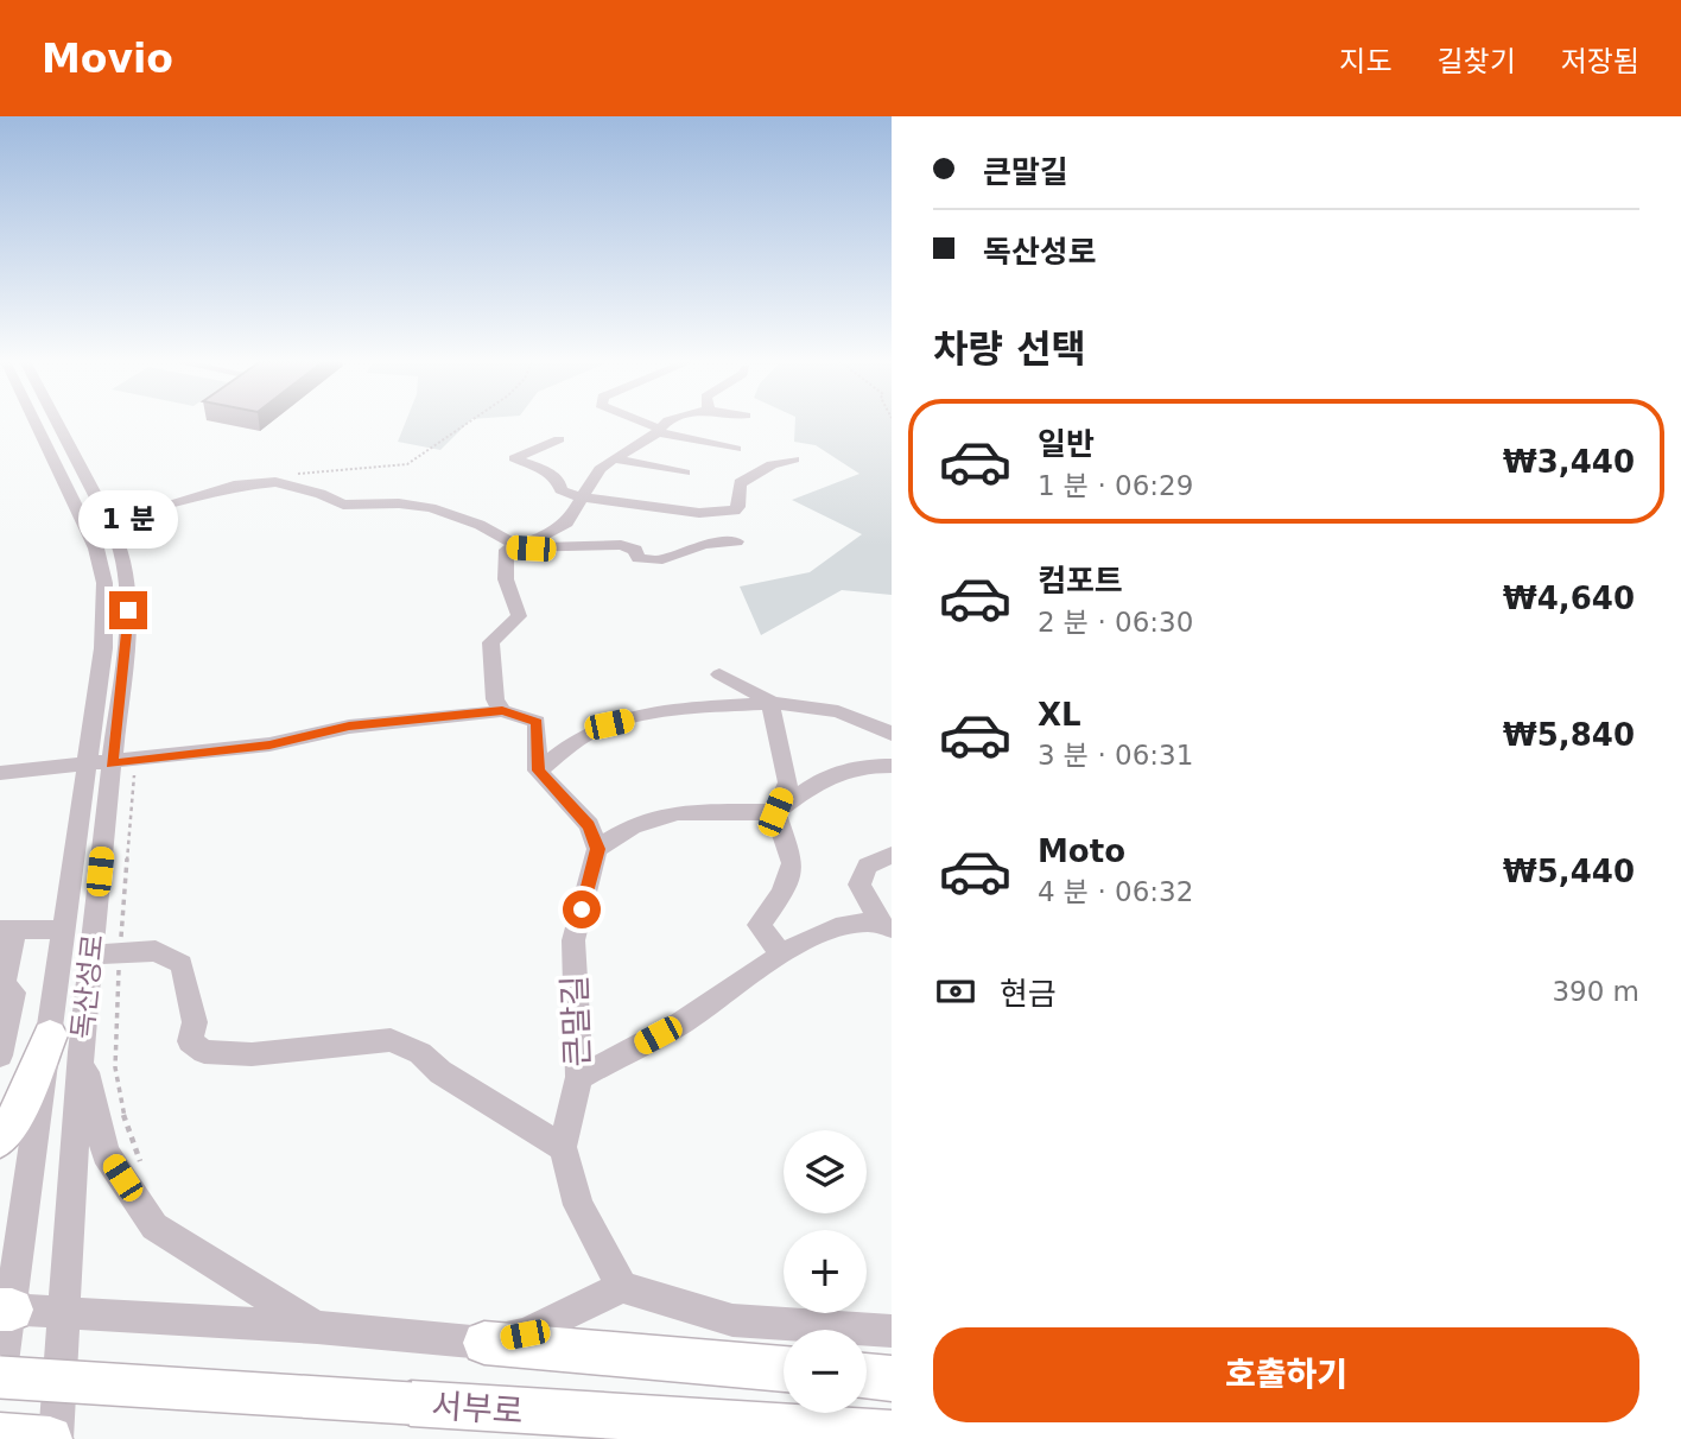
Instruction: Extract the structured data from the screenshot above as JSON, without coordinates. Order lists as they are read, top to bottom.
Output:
{
  "streets": {
    "main road": ["서부로"],
    "street": ["독산성로", "큰말길"]
  },
  "crossings": [
    ["독산성로", "서부로"]
  ],
  "page": {
    "header": "Movio",
    "nav": ["지도", "길찾기", "저장됨"],
    "banner": ["큰말길", "독산성로"],
    "heading": "차량 선택",
    "list": [
      {
        "name": "일반",
        "note": "1 분 · 06:29",
        "value": "₩3,440"
      },
      {
        "name": "컴포트",
        "note": "2 분 · 06:30",
        "value": "₩4,640"
      },
      {
        "name": "XL",
        "note": "3 분 · 06:31",
        "value": "₩5,840"
      },
      {
        "name": "Moto",
        "note": "4 분 · 06:32",
        "value": "₩5,440"
      }
    ],
    "bubble": "1 분",
    "pay": ["현금", "390 m"],
    "map_buttons": ["+", "−"],
    "buttons": "호출하기"
  }
}
